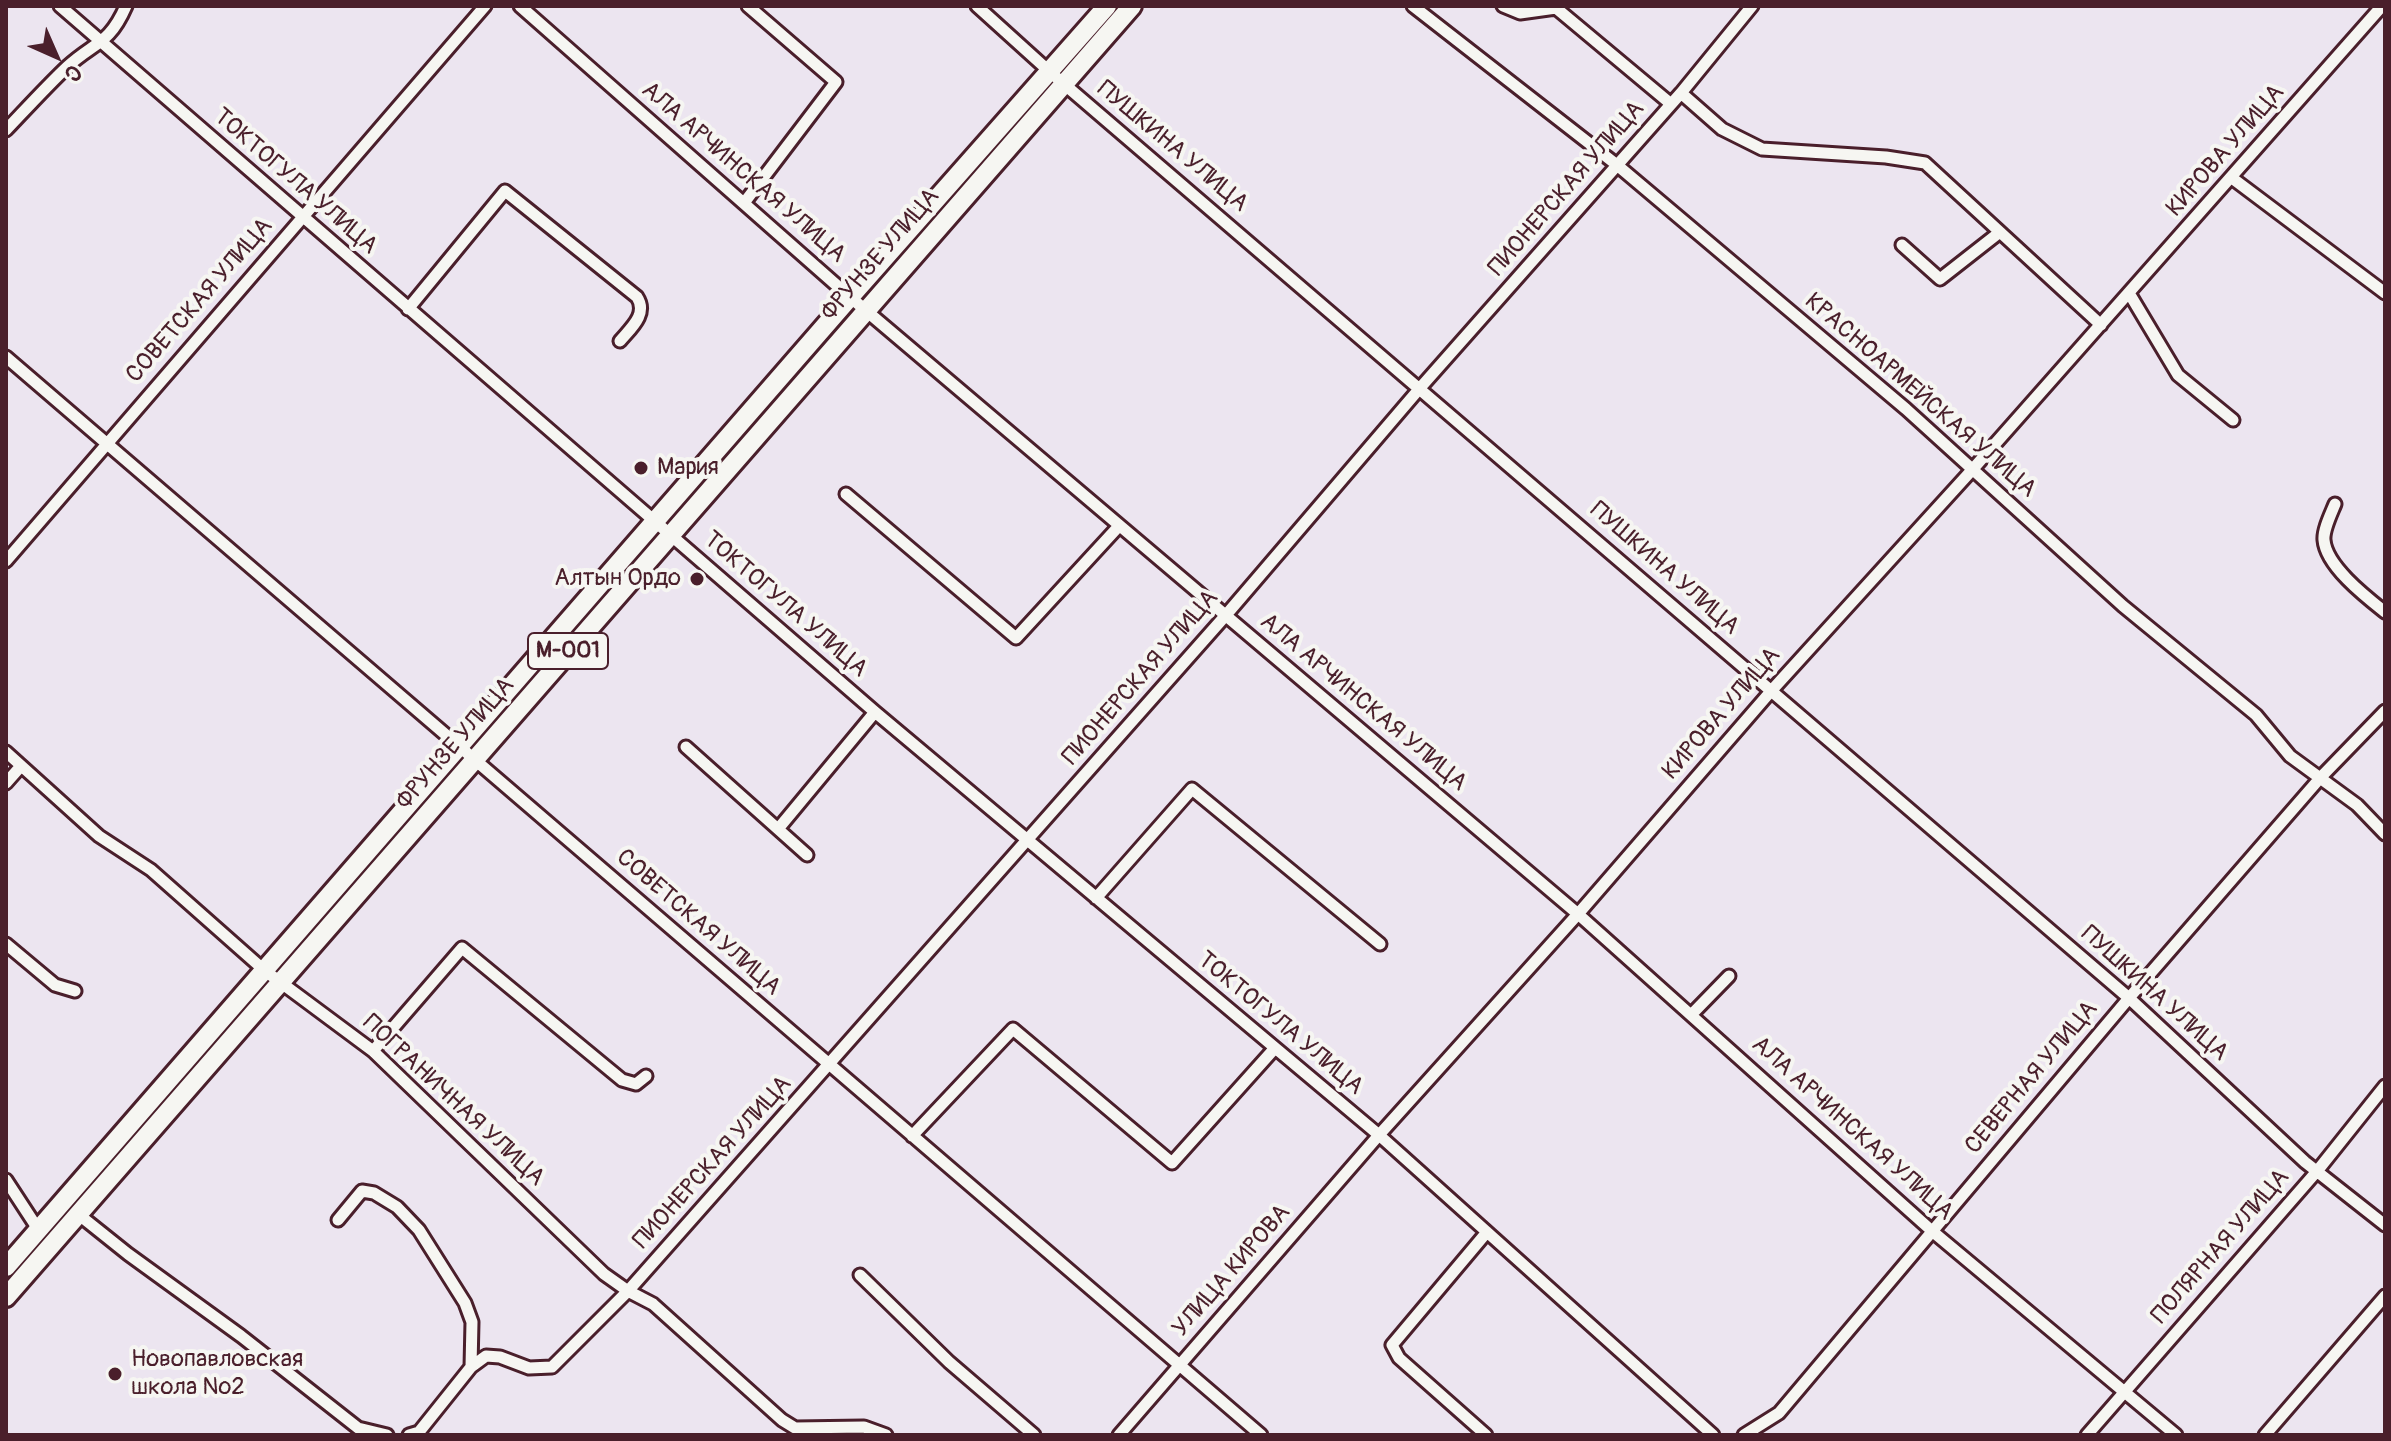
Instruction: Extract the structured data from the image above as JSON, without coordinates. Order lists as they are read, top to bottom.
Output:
{
  "streets": {
    "main road": ["ФРУНЗЕ УЛИЦА", "M-001"],
    "street": [
      "ПУШКИНА УЛИЦА",
      "КИРОВА УЛИЦА",
      "АЛА АРЧИНСКАЯ УЛИЦА",
      "ТОКТОГУЛА УЛИЦА",
      "ПИОНЕРСКАЯ УЛИЦА",
      "СОВЕТСКАЯ УЛИЦА",
      "КРАСНОАРМЕЙСКАЯ УЛИЦА",
      "СЕВЕРНАЯ УЛИЦА",
      "ПОГРАНИЧНАЯ УЛИЦА",
      "ПОЛЯРНАЯ УЛИЦА",
      "УЛИЦА КИРОВА"
    ]
  },
  "crossings": [
    ["ПУШКИНА УЛИЦА", "КИРОВА УЛИЦА"],
    ["ПУШКИНА УЛИЦА", "ПИОНЕРСКАЯ УЛИЦА"],
    ["ПУШКИНА УЛИЦА", "ФРУНЗЕ УЛИЦА"],
    ["ПУШКИНА УЛИЦА", "СЕВЕРНАЯ УЛИЦА"],
    ["ПУШКИНА УЛИЦА", "ПОЛЯРНАЯ УЛИЦА"],
    ["КИРОВА УЛИЦА", "АЛА АРЧИНСКАЯ УЛИЦА"],
    ["КИРОВА УЛИЦА", "ТОКТОГУЛА УЛИЦА"],
    ["КИРОВА УЛИЦА", "КРАСНОАРМЕЙСКАЯ УЛИЦА"],
    ["КИРОВА УЛИЦА", "УЛИЦА КИРОВА"],
    ["АЛА АРЧИНСКАЯ УЛИЦА", "ПИОНЕРСКАЯ УЛИЦА"],
    ["АЛА АРЧИНСКАЯ УЛИЦА", "ФРУНЗЕ УЛИЦА"],
    ["АЛА АРЧИНСКАЯ УЛИЦА", "СЕВЕРНАЯ УЛИЦА"],
    ["АЛА АРЧИНСКАЯ УЛИЦА", "ПОЛЯРНАЯ УЛИЦА"],
    ["ТОКТОГУЛА УЛИЦА", "ПИОНЕРСКАЯ УЛИЦА"],
    ["ТОКТОГУЛА УЛИЦА", "ФРУНЗЕ УЛИЦА"],
    ["ТОКТОГУЛА УЛИЦА", "СОВЕТСКАЯ УЛИЦА"],
    ["ТОКТОГУЛА УЛИЦА", "УЛИЦА КИРОВА"],
    ["ПИОНЕРСКАЯ УЛИЦА", "СОВЕТСКАЯ УЛИЦА"],
    ["ПИОНЕРСКАЯ УЛИЦА", "КРАСНОАРМЕЙСКАЯ УЛИЦА"],
    ["ПИОНЕРСКАЯ УЛИЦА", "ПОГРАНИЧНАЯ УЛИЦА"],
    ["ФРУНЗЕ УЛИЦА", "СОВЕТСКАЯ УЛИЦА"],
    ["ФРУНЗЕ УЛИЦА", "ПОГРАНИЧНАЯ УЛИЦА"],
    ["СОВЕТСКАЯ УЛИЦА", "УЛИЦА КИРОВА"],
    ["КРАСНОАРМЕЙСКАЯ УЛИЦА", "СЕВЕРНАЯ УЛИЦА"]
  ],
  "places": ["Мария", "Алтын Ордо", "Новопавловская школа №2"],
  "north": "bottom right"
}
